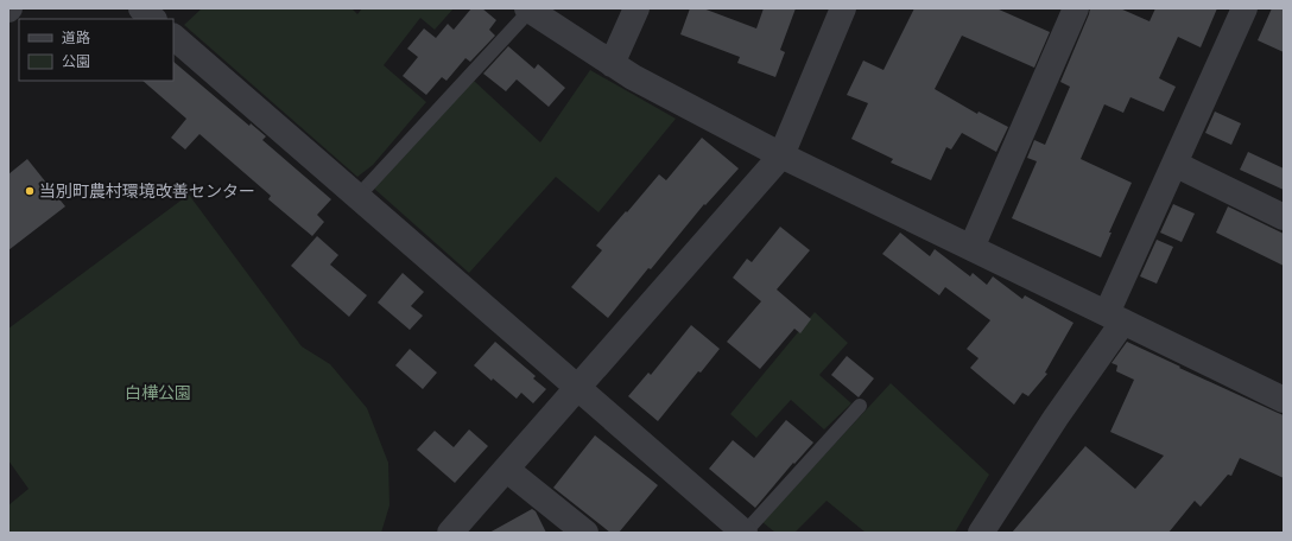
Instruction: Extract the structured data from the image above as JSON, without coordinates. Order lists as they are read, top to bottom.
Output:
{
  "parks": ["白樺公園"],
  "places": ["当別町農村環境改善センター"],
  "legend": ["道路", "公園"]
}
